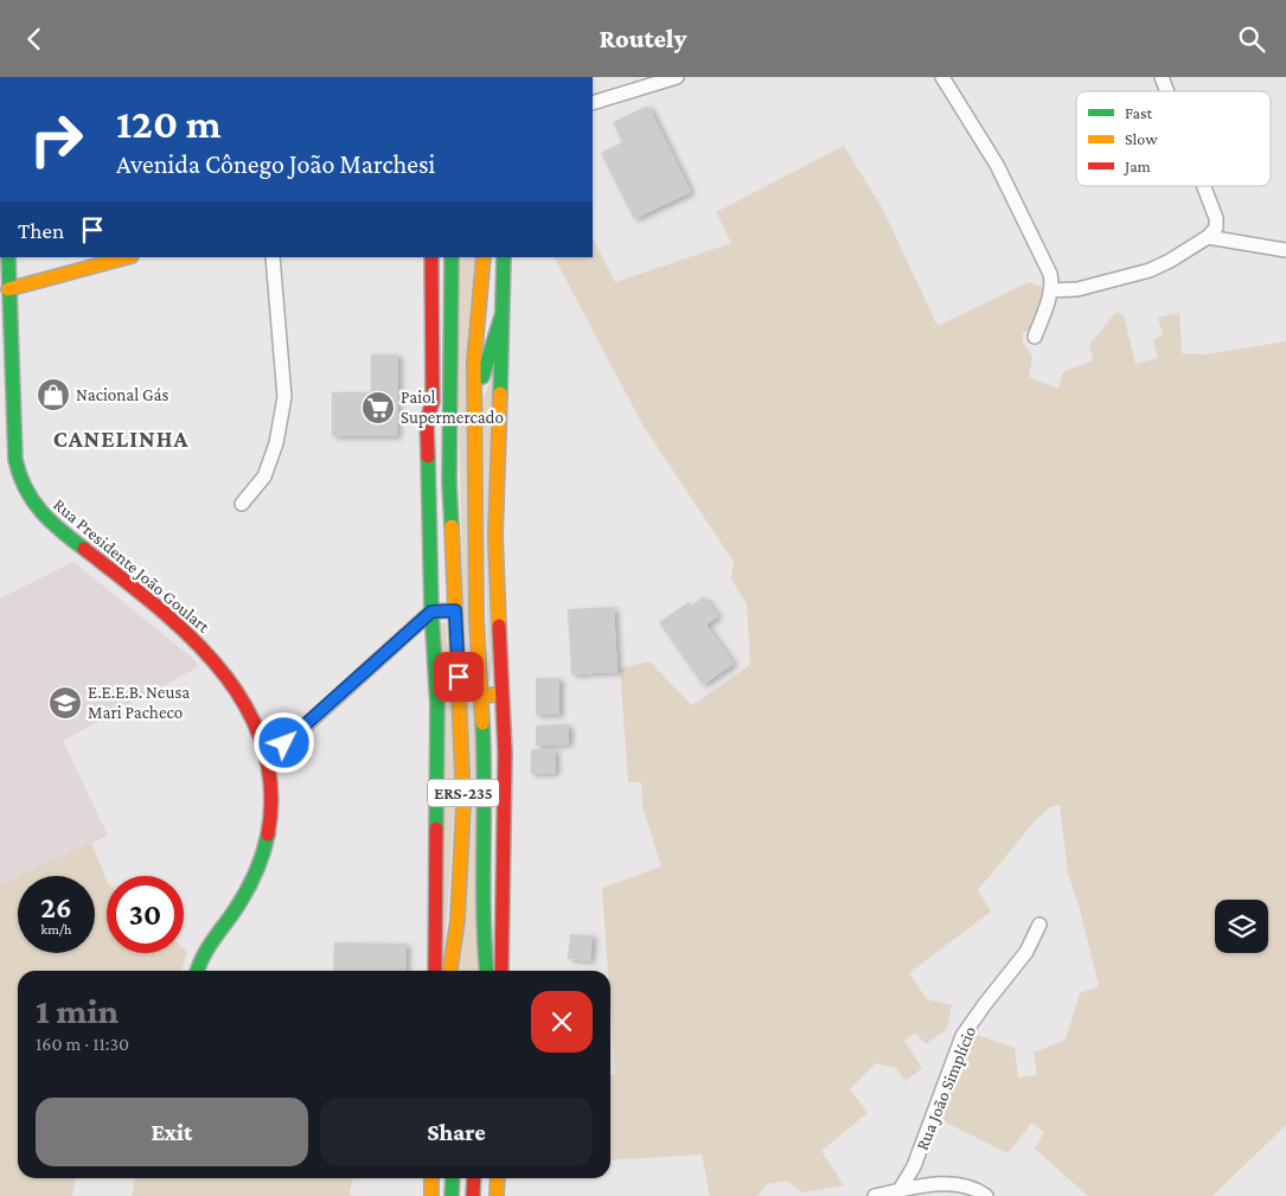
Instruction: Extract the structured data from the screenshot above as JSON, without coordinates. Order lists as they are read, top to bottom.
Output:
{
  "streets": {
    "street": ["Rua Presidente João Goulart", "ERS-235", "Rua João Simplício"]
  },
  "districts": ["CANELINHA"],
  "places": {
    "shop": ["Nacional Gás"],
    "supermarket": ["Paiol Supermercado"],
    "school or university": ["E.E.E.B. Neusa Mari Pacheco"]
  },
  "legend": ["Fast", "Slow", "Jam"],
  "page": {
    "header": "Routely",
    "turn": ["120 m", "Avenida Cônego João Marchesi"],
    "then": "Then",
    "speed": "26 km/h",
    "limit": "30",
    "heading": ["1 min", "160 m · 11:30"],
    "buttons": ["Exit", "Share"]
  }
}
